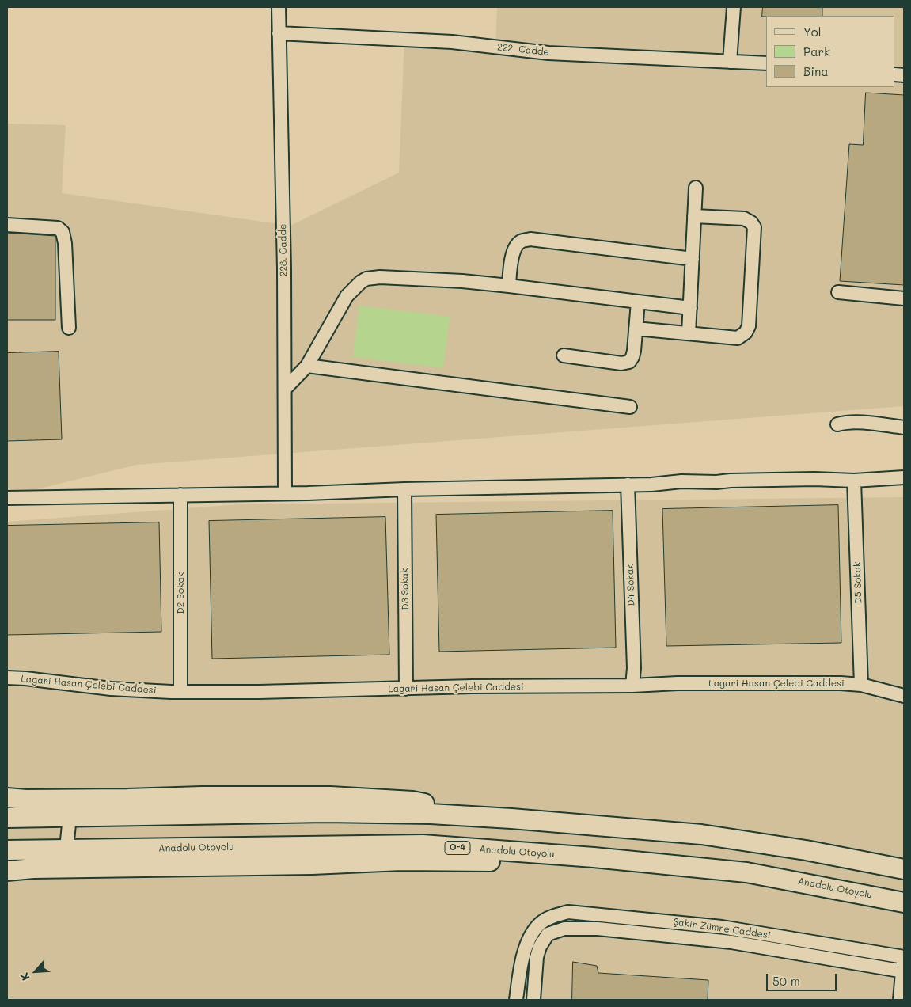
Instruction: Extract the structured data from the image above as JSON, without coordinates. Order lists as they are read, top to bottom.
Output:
{
  "streets": {
    "highway": ["Anadolu Otoyolu", "O-4"],
    "street": [
      "222. Cadde",
      "228. Cadde",
      "D5 Sokak",
      "D4 Sokak",
      "D3 Sokak",
      "D2 Sokak",
      "Lagari Hasan Çelebi Caddesi",
      "Şakir Zümre Caddesi"
    ]
  },
  "crossings": [
    ["222. Cadde", "228. Cadde"],
    ["D5 Sokak", "Lagari Hasan Çelebi Caddesi"],
    ["D4 Sokak", "Lagari Hasan Çelebi Caddesi"],
    ["D3 Sokak", "Lagari Hasan Çelebi Caddesi"],
    ["D2 Sokak", "Lagari Hasan Çelebi Caddesi"]
  ],
  "legend": ["Yol", "Park", "Bina"],
  "scale_bar": "50 m",
  "north": "bottom left"
}
